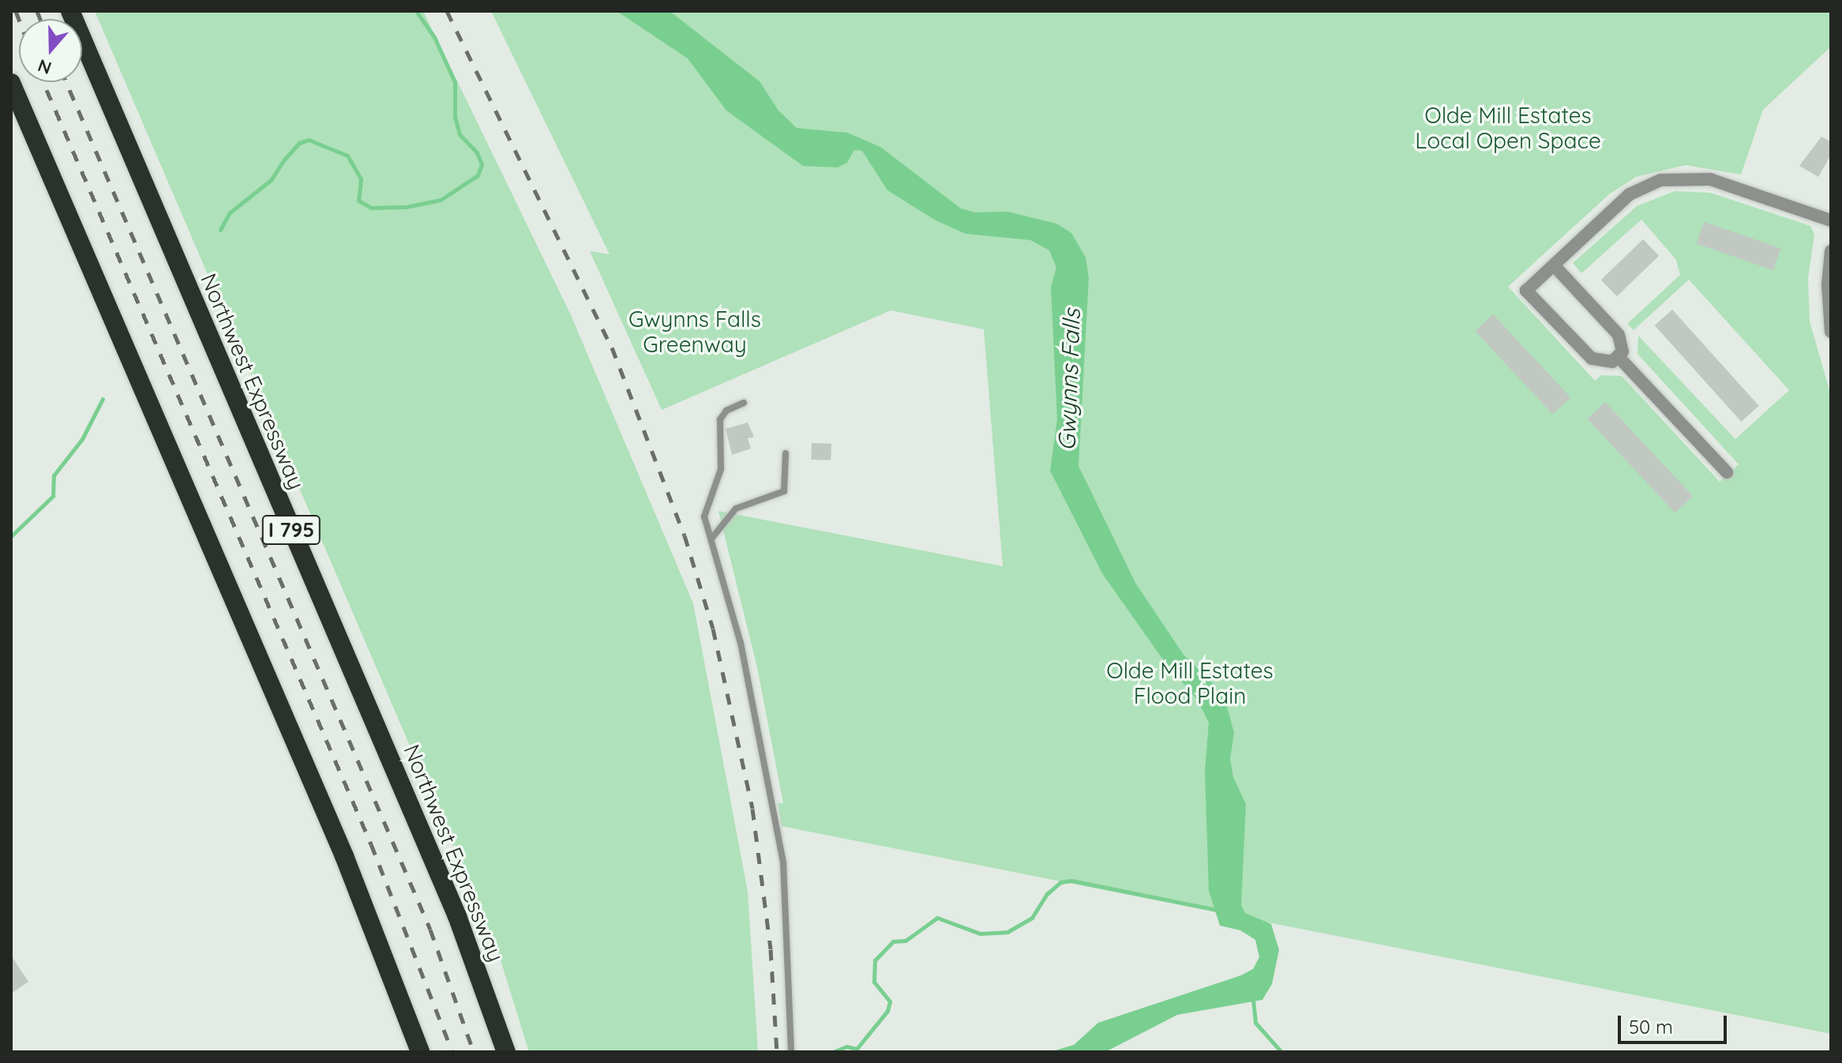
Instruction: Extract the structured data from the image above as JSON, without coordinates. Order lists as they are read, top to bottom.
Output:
{
  "streets": {
    "highway": ["Northwest Expressway", "I 795"]
  },
  "water": ["Gwynns Falls"],
  "parks": ["Olde Mill Estates Local Open Space", "Gwynns Falls Greenway", "Olde Mill Estates Flood Plain"],
  "scale_bar": "50 m",
  "north": "bottom"
}
